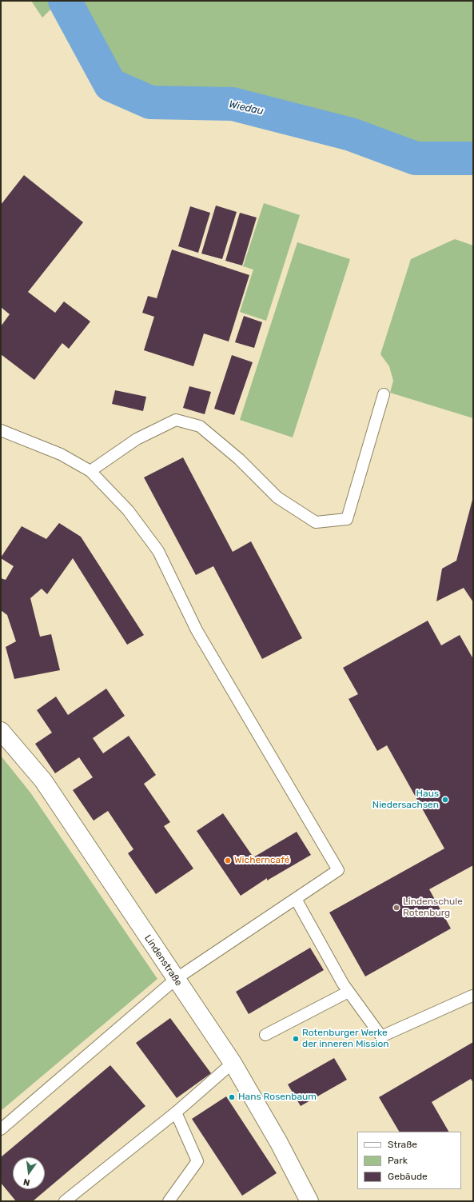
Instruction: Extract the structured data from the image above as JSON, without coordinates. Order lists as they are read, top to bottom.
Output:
{
  "streets": {
    "street": ["Lindenstraße"]
  },
  "water": ["Wiedau"],
  "places": [
    "Haus Niedersachsen",
    "Wicherncafé",
    "Lindenschule Rotenburg",
    "Rotenburger Werke der inneren Mission",
    "Hans Rosenbaum"
  ],
  "legend": ["Straße", "Park", "Gebäude"],
  "north": "bottom"
}
